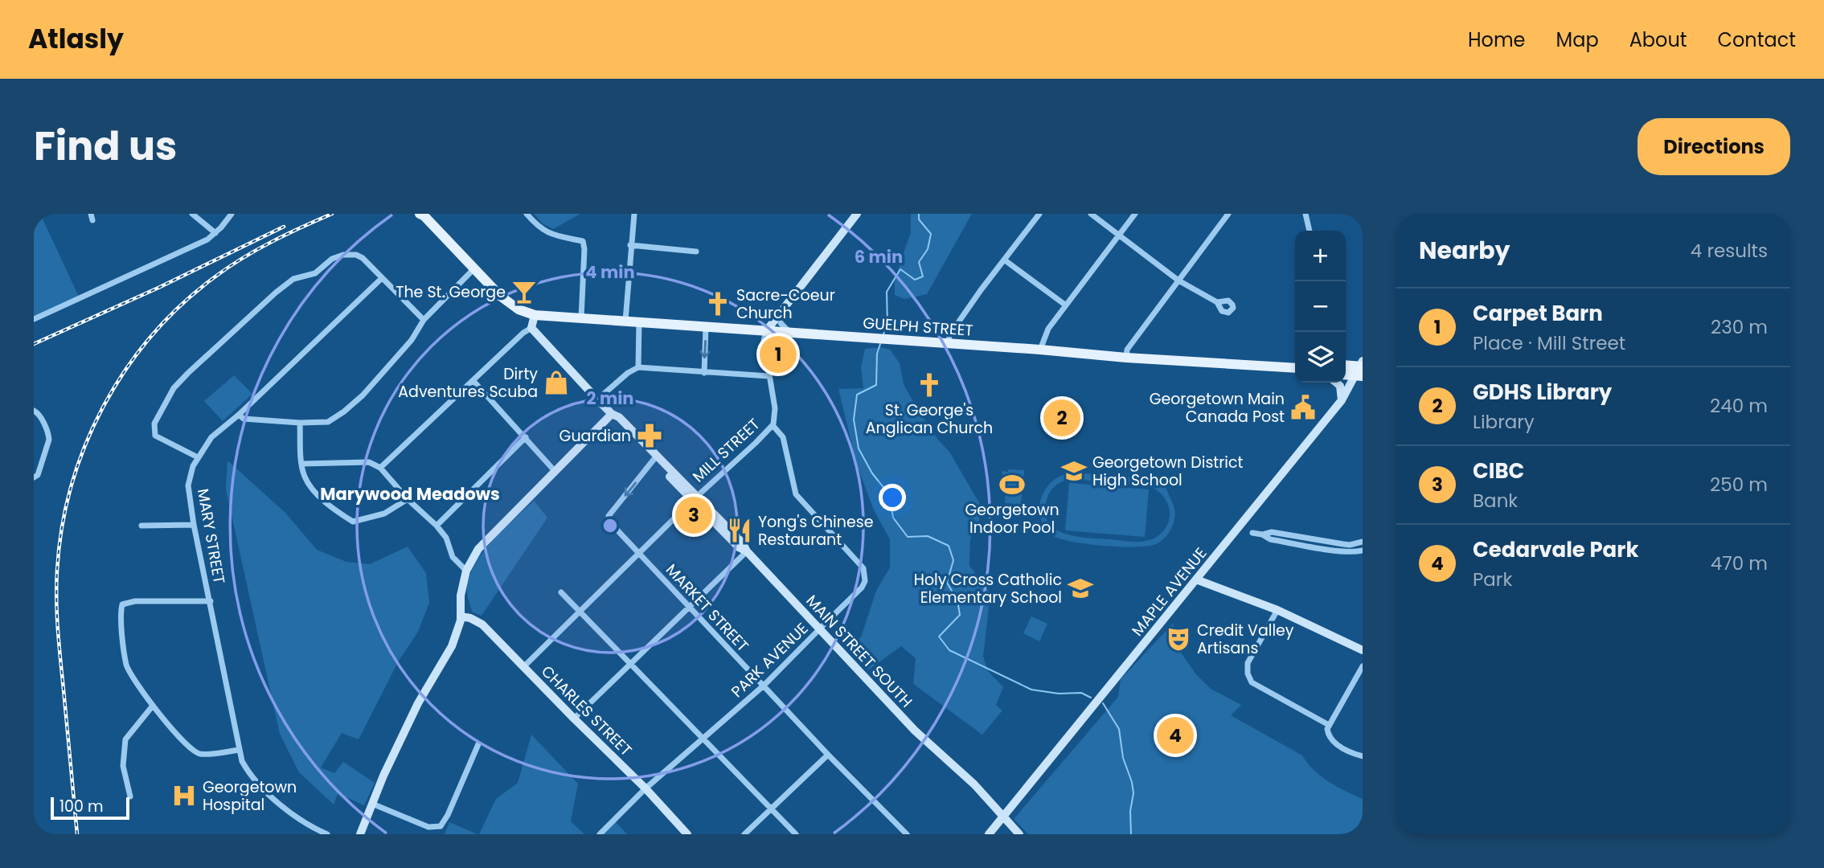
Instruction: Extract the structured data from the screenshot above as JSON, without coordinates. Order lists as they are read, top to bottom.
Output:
{
  "streets": {
    "main road": [
      "GUELPH STREET",
      "MAPLE AVENUE",
      "MAIN STREET SOUTH",
      "CHARLES STREET"
    ],
    "street": [
      "MILL STREET",
      "MARY STREET",
      "MARKET STREET",
      "PARK AVENUE"
    ]
  },
  "crossings": [
    ["GUELPH STREET", "MILL STREET"],
    ["MILL STREET", "MARKET STREET"],
    ["MILL STREET", "MAIN STREET SOUTH"],
    ["MILL STREET", "PARK AVENUE"],
    ["MILL STREET", "CHARLES STREET"],
    ["MAPLE AVENUE", "MAIN STREET SOUTH"],
    ["MARKET STREET", "MAIN STREET SOUTH"],
    ["MARKET STREET", "PARK AVENUE"],
    ["MAIN STREET SOUTH", "PARK AVENUE"],
    ["PARK AVENUE", "CHARLES STREET"]
  ],
  "districts": ["Marywood Meadows"],
  "places": {
    "bar": ["The St. George"],
    "church": ["Sacre-Coeur Church", "St. George's Anglican Church"],
    "shop": ["Dirty Adventures Scuba"],
    "public building": ["Georgetown Main Canada Post"],
    "pharmacy": ["Guardian"],
    "school or university": ["Georgetown District High School", "Holy Cross Catholic Elementary School"],
    "sports": ["Georgetown Indoor Pool"],
    "restaurant": ["Yong's Chinese Restaurant"],
    "theatre": ["Credit Valley Artisans"],
    "hospital": ["Georgetown Hospital"]
  },
  "scale_bar": "100 m",
  "page": {
    "header": "Atlasly",
    "nav": [
      "Home",
      "Map",
      "About",
      "Contact"
    ],
    "title": "Find us",
    "buttons": "Directions",
    "heading": ["Nearby", "4 results"],
    "map_buttons": ["+", "−"],
    "list": [
      {
        "mark": "1",
        "name": "Carpet Barn",
        "note": "Place · Mill Street",
        "value": "230 m"
      },
      {
        "mark": "2",
        "name": "GDHS Library",
        "note": "Library",
        "value": "240 m"
      },
      {
        "mark": "3",
        "name": "CIBC",
        "note": "Bank",
        "value": "250 m"
      },
      {
        "mark": "4",
        "name": "Cedarvale Park",
        "note": "Park",
        "value": "470 m"
      }
    ],
    "pins": [
      "1",
      "2",
      "3",
      "4"
    ],
    "scale": "100 m"
  },
  "rings": ["6 min", "4 min", "2 min"]
}
